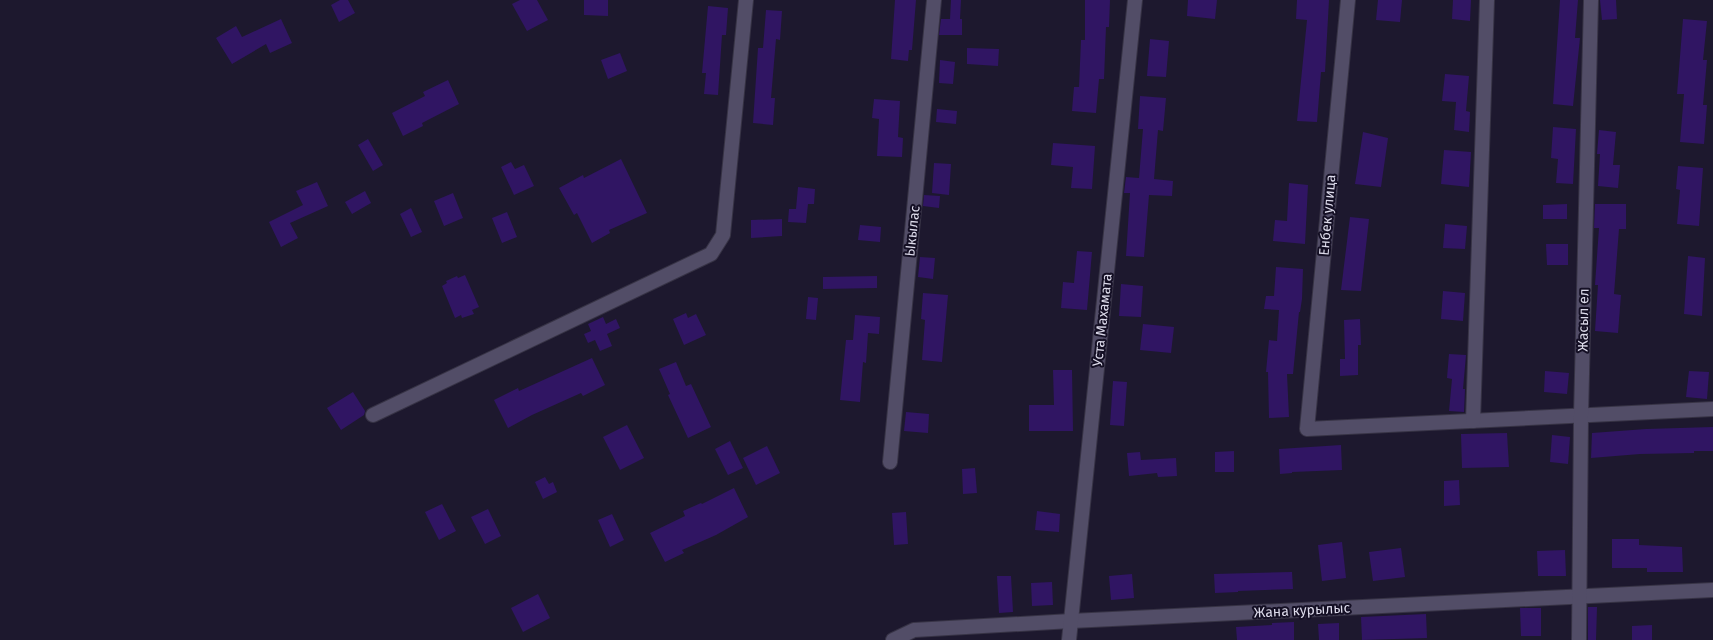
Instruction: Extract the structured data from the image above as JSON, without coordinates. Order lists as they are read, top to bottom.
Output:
{
  "streets": {
    "street": [
      "Енбек улица",
      "Ыкылас",
      "Уста Махамата",
      "Жасыл ел",
      "Жана курылыс"
    ]
  },
  "crossings": [
    ["Уста Махамата", "Жана курылыс"],
    ["Жасыл ел", "Жана курылыс"]
  ]
}
